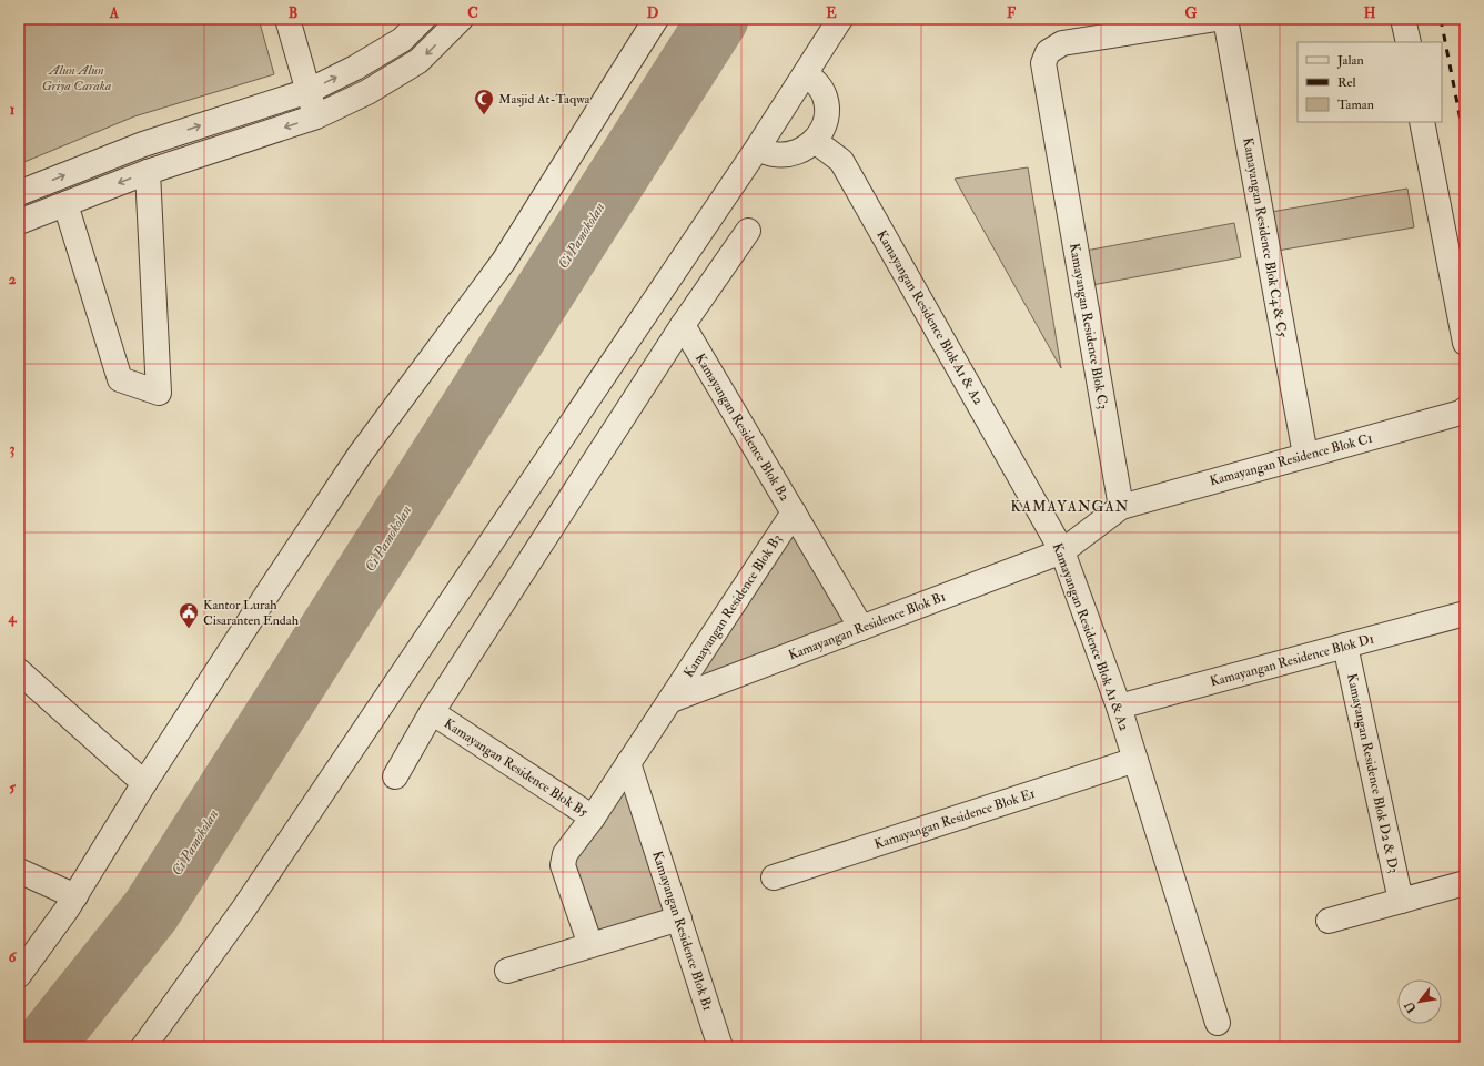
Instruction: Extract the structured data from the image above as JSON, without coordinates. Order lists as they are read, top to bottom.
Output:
{
  "streets": {
    "street": [
      "Kamayangan Residence Blok C4 & C5",
      "Kamayangan Residence Blok A1 & A2",
      "Kamayangan Residence Blok C3",
      "Kamayangan Residence Blok B2",
      "Kamayangan Residence Blok C1",
      "Kamayangan Residence Blok B3",
      "Kamayangan Residence Blok B1",
      "Kamayangan Residence Blok D1",
      "Kamayangan Residence Blok B5",
      "Kamayangan Residence Blok D2 & D3",
      "Kamayangan Residence Blok E1"
    ]
  },
  "crossings": [
    ["Kamayangan Residence Blok C4 & C5", "Kamayangan Residence Blok C1"],
    ["Kamayangan Residence Blok A1 & A2", "Kamayangan Residence Blok B1"],
    ["Kamayangan Residence Blok A1 & A2", "Kamayangan Residence Blok D1"],
    ["Kamayangan Residence Blok A1 & A2", "Kamayangan Residence Blok E1"],
    ["Kamayangan Residence Blok C3", "Kamayangan Residence Blok C1"],
    ["Kamayangan Residence Blok C3", "Kamayangan Residence Blok B1"],
    ["Kamayangan Residence Blok B2", "Kamayangan Residence Blok B3"],
    ["Kamayangan Residence Blok B2", "Kamayangan Residence Blok B1"],
    ["Kamayangan Residence Blok C1", "Kamayangan Residence Blok B1"],
    ["Kamayangan Residence Blok B3", "Kamayangan Residence Blok B1"],
    ["Kamayangan Residence Blok D1", "Kamayangan Residence Blok D2 & D3"]
  ],
  "districts": ["KAMAYANGAN"],
  "water": ["Ci Pamokolan"],
  "parks": ["Alun Alun Griya Caraka"],
  "places": {
    "mosque": ["Masjid At-Taqwa"],
    "public building": ["Kantor Lurah Cisaranten Endah"]
  },
  "legend": ["Jalan", "Rel", "Taman"],
  "north": "bottom left",
  "grid": {
    "columns": [
      "A",
      "B",
      "C",
      "D",
      "E",
      "F",
      "G",
      "H"
    ],
    "rows": [
      "1",
      "2",
      "3",
      "4",
      "5",
      "6"
    ]
  }
}
